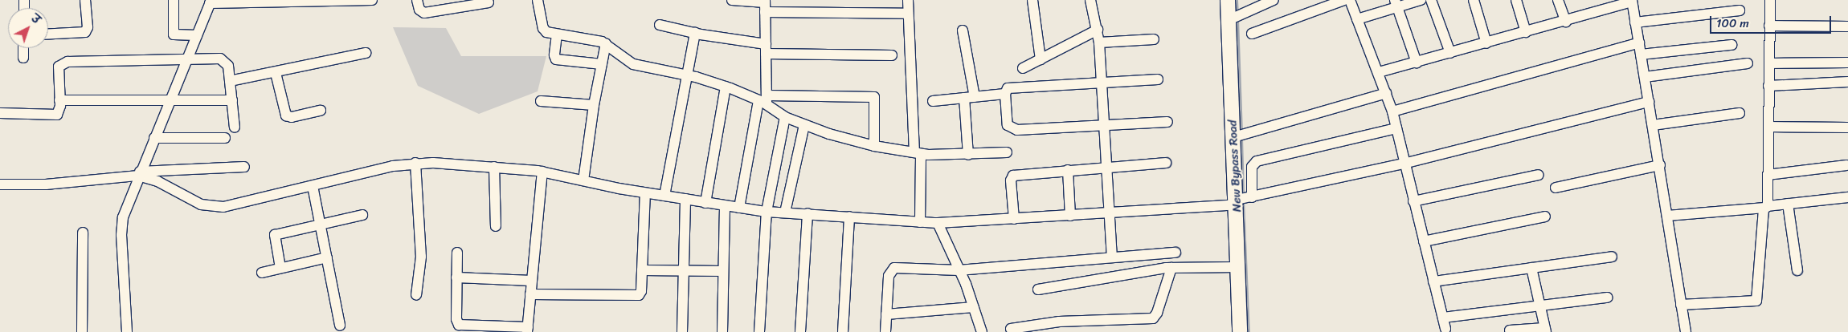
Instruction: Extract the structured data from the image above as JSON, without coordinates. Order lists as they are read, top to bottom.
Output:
{
  "streets": {
    "main road": ["New Bypass Road"]
  },
  "scale_bar": "100 m",
  "north": "top right"
}
